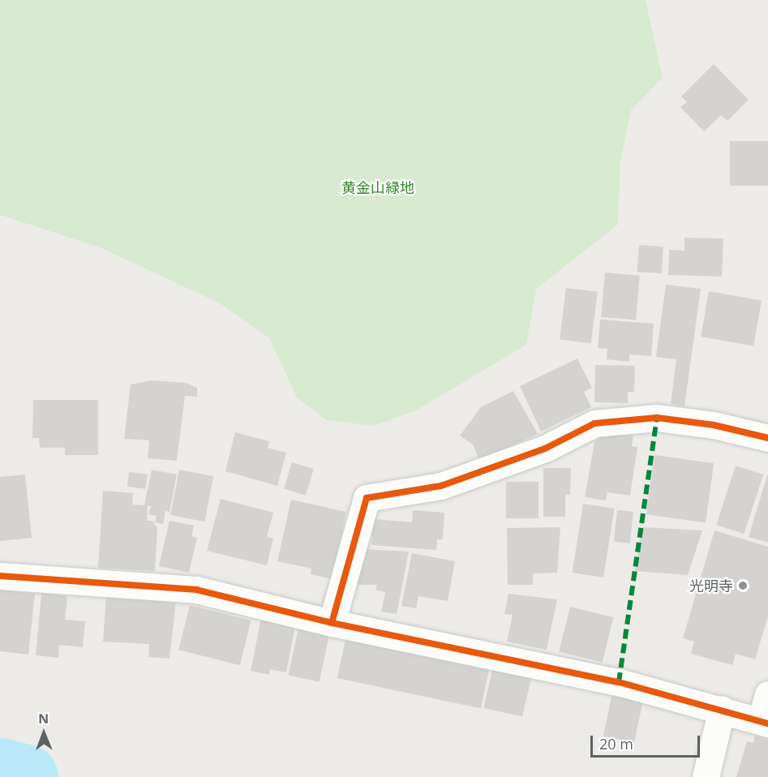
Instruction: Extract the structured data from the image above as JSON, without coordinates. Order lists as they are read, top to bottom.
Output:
{
  "parks": ["黄金山緑地"],
  "places": ["光明寺"],
  "scale_bar": "20 m",
  "north": "top"
}
